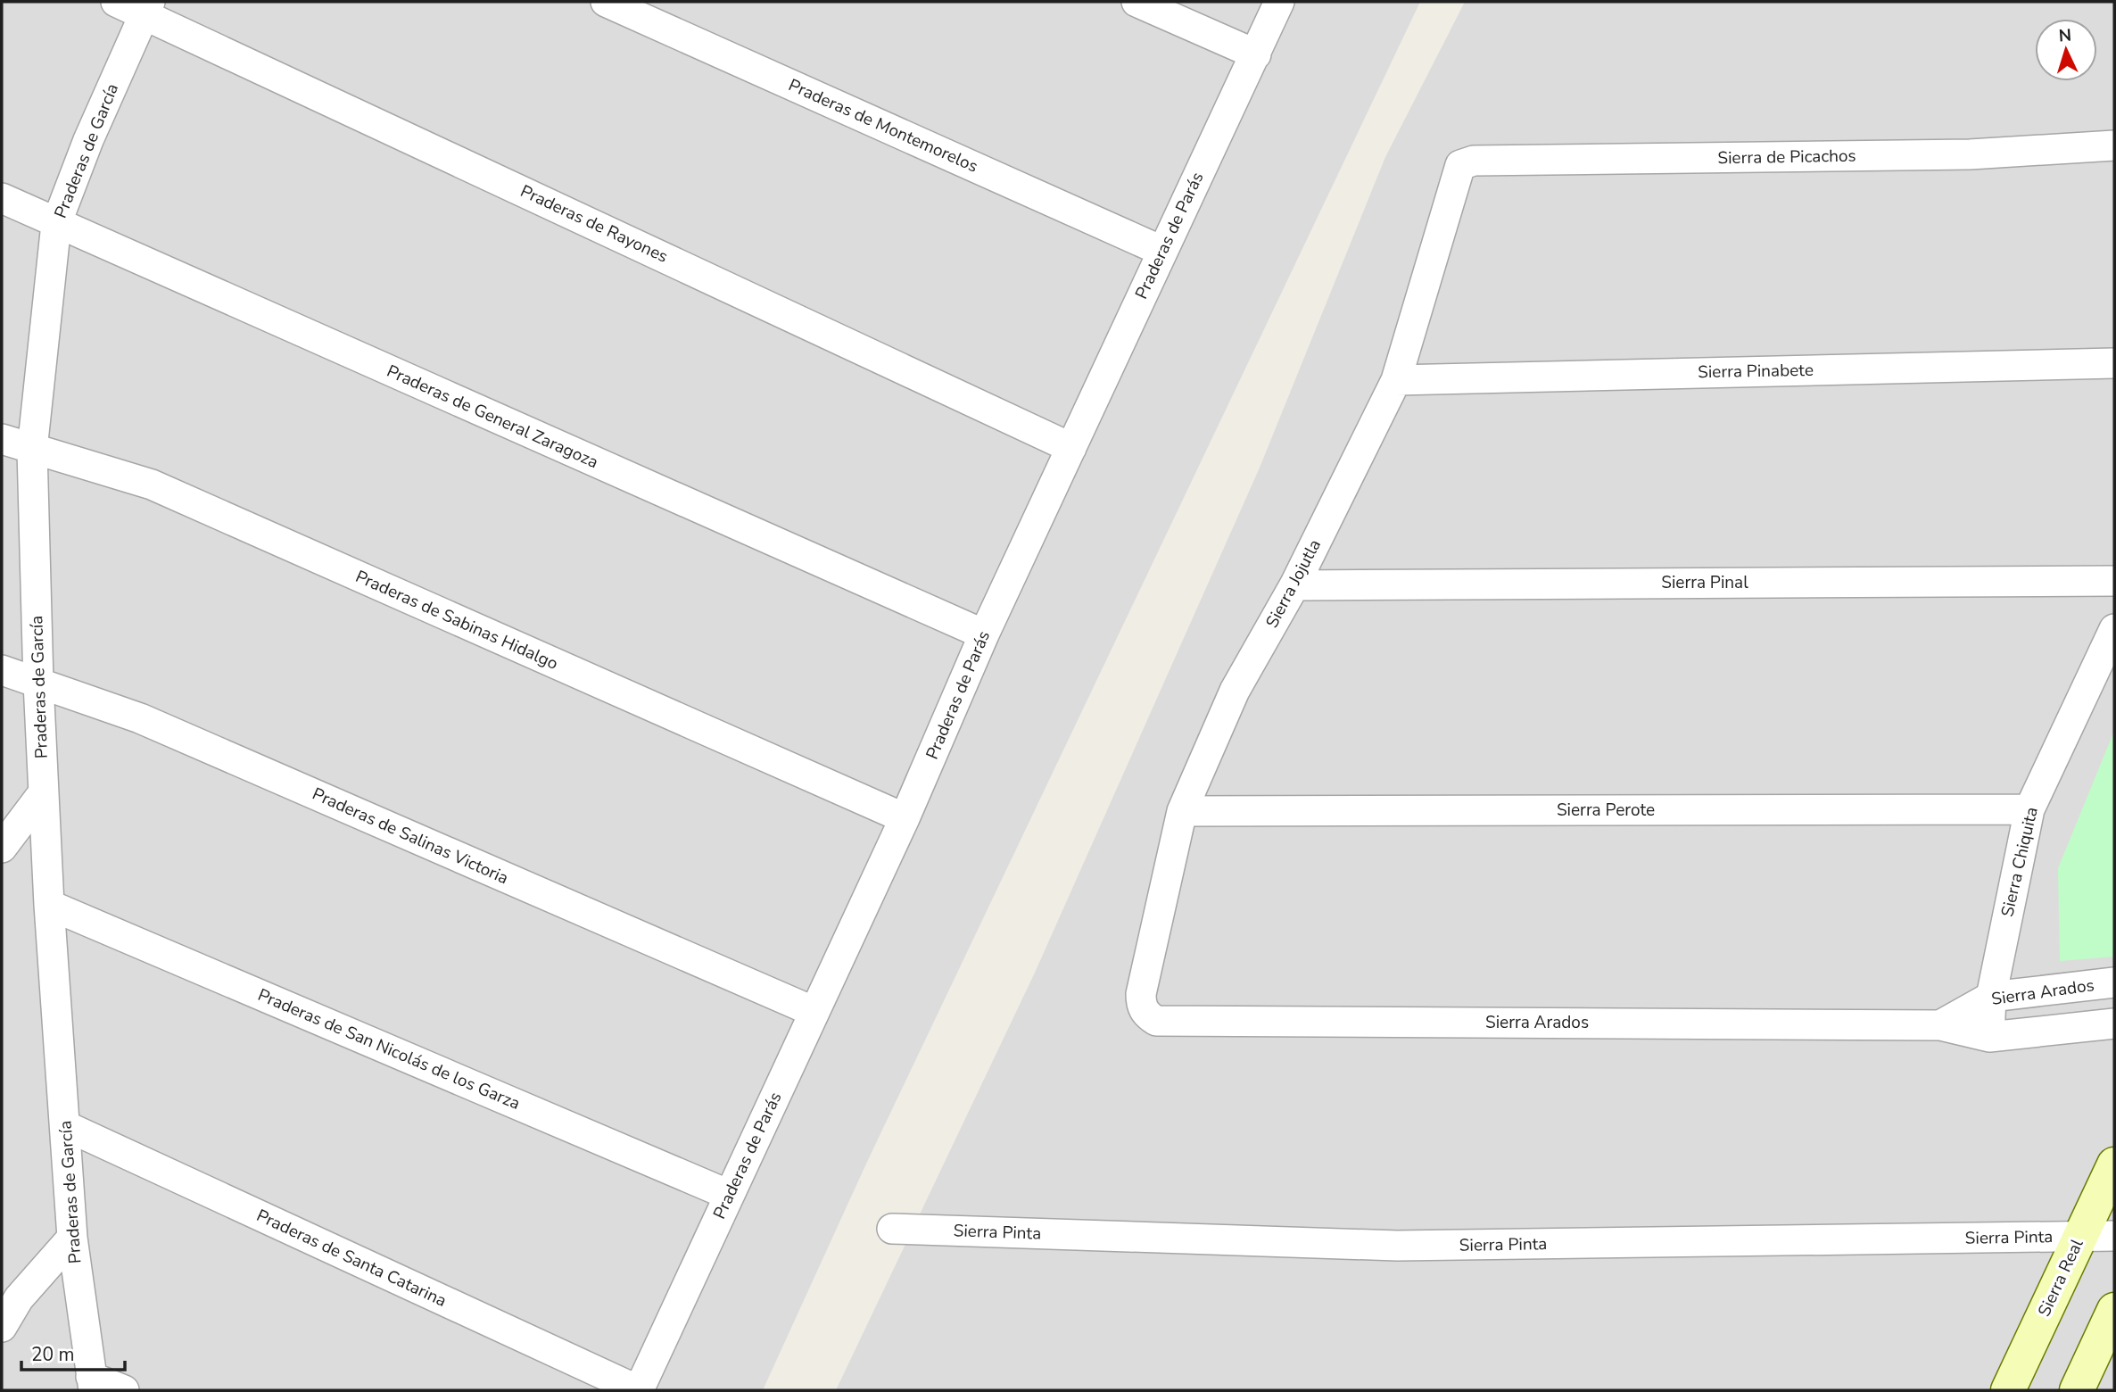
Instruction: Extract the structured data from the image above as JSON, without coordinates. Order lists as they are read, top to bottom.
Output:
{
  "streets": {
    "street": [
      "Praderas de Montemorelos",
      "Praderas de García",
      "Sierra de Picachos",
      "Praderas de Rayones",
      "Praderas de Parás",
      "Sierra Pinabete",
      "Praderas de General Zaragoza",
      "Sierra Pinal",
      "Sierra Jojutla",
      "Praderas de Sabinas Hidalgo",
      "Sierra Perote",
      "Praderas de Salinas Victoria",
      "Sierra Chiquita",
      "Sierra Arados",
      "Praderas de San Nicolás de los Garza",
      "Sierra Pinta",
      "Praderas de Santa Catarina",
      "Sierra Real"
    ]
  },
  "crossings": [
    ["Praderas de Montemorelos", "Praderas de Parás"],
    ["Praderas de García", "Praderas de Rayones"],
    ["Praderas de García", "Praderas de General Zaragoza"],
    ["Praderas de García", "Praderas de Sabinas Hidalgo"],
    ["Praderas de García", "Praderas de Salinas Victoria"],
    ["Praderas de García", "Praderas de San Nicolás de los Garza"],
    ["Praderas de García", "Praderas de Santa Catarina"],
    ["Sierra de Picachos", "Sierra Jojutla"],
    ["Praderas de Rayones", "Praderas de Parás"],
    ["Praderas de Parás", "Praderas de General Zaragoza"],
    ["Praderas de Parás", "Praderas de Sabinas Hidalgo"],
    ["Praderas de Parás", "Praderas de Salinas Victoria"],
    ["Praderas de Parás", "Praderas de San Nicolás de los Garza"],
    ["Praderas de Parás", "Praderas de Santa Catarina"],
    ["Sierra Pinabete", "Sierra Jojutla"],
    ["Sierra Pinal", "Sierra Jojutla"],
    ["Sierra Jojutla", "Sierra Perote"],
    ["Sierra Jojutla", "Sierra Arados"],
    ["Sierra Perote", "Sierra Chiquita"],
    ["Sierra Chiquita", "Sierra Arados"],
    ["Sierra Pinta", "Sierra Real"]
  ],
  "scale_bar": "20 m",
  "north": "top"
}
